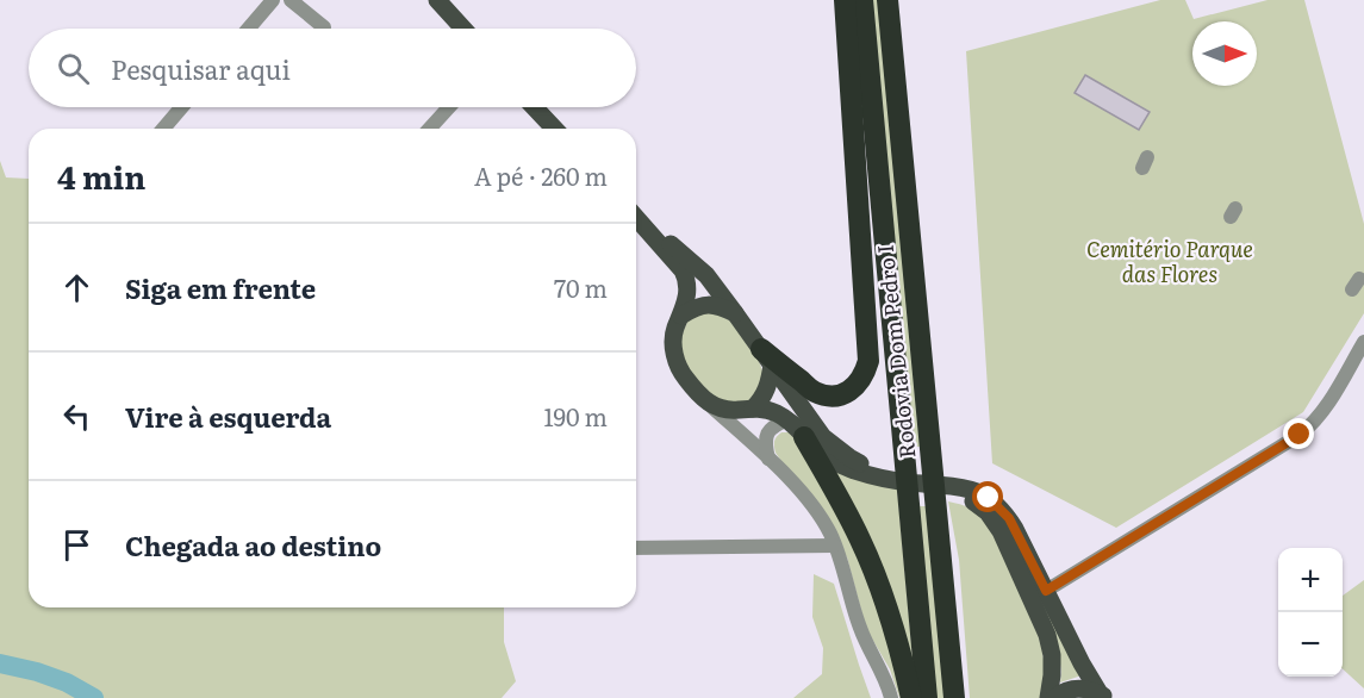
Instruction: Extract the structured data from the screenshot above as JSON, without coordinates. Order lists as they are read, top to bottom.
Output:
{
  "streets": {
    "highway": ["Rodovia Dom Pedro I"]
  },
  "parks": ["Cemitério Parque das Flores"],
  "north": "right",
  "page": {
    "search": "Pesquisar aqui",
    "heading": ["4 min", "A pé · 260 m"],
    "list": [
      ["Siga em frente", "70 m"],
      ["Vire à esquerda", "190 m"],
      "Chegada ao destino"
    ],
    "map_buttons": ["+", "−"]
  }
}
